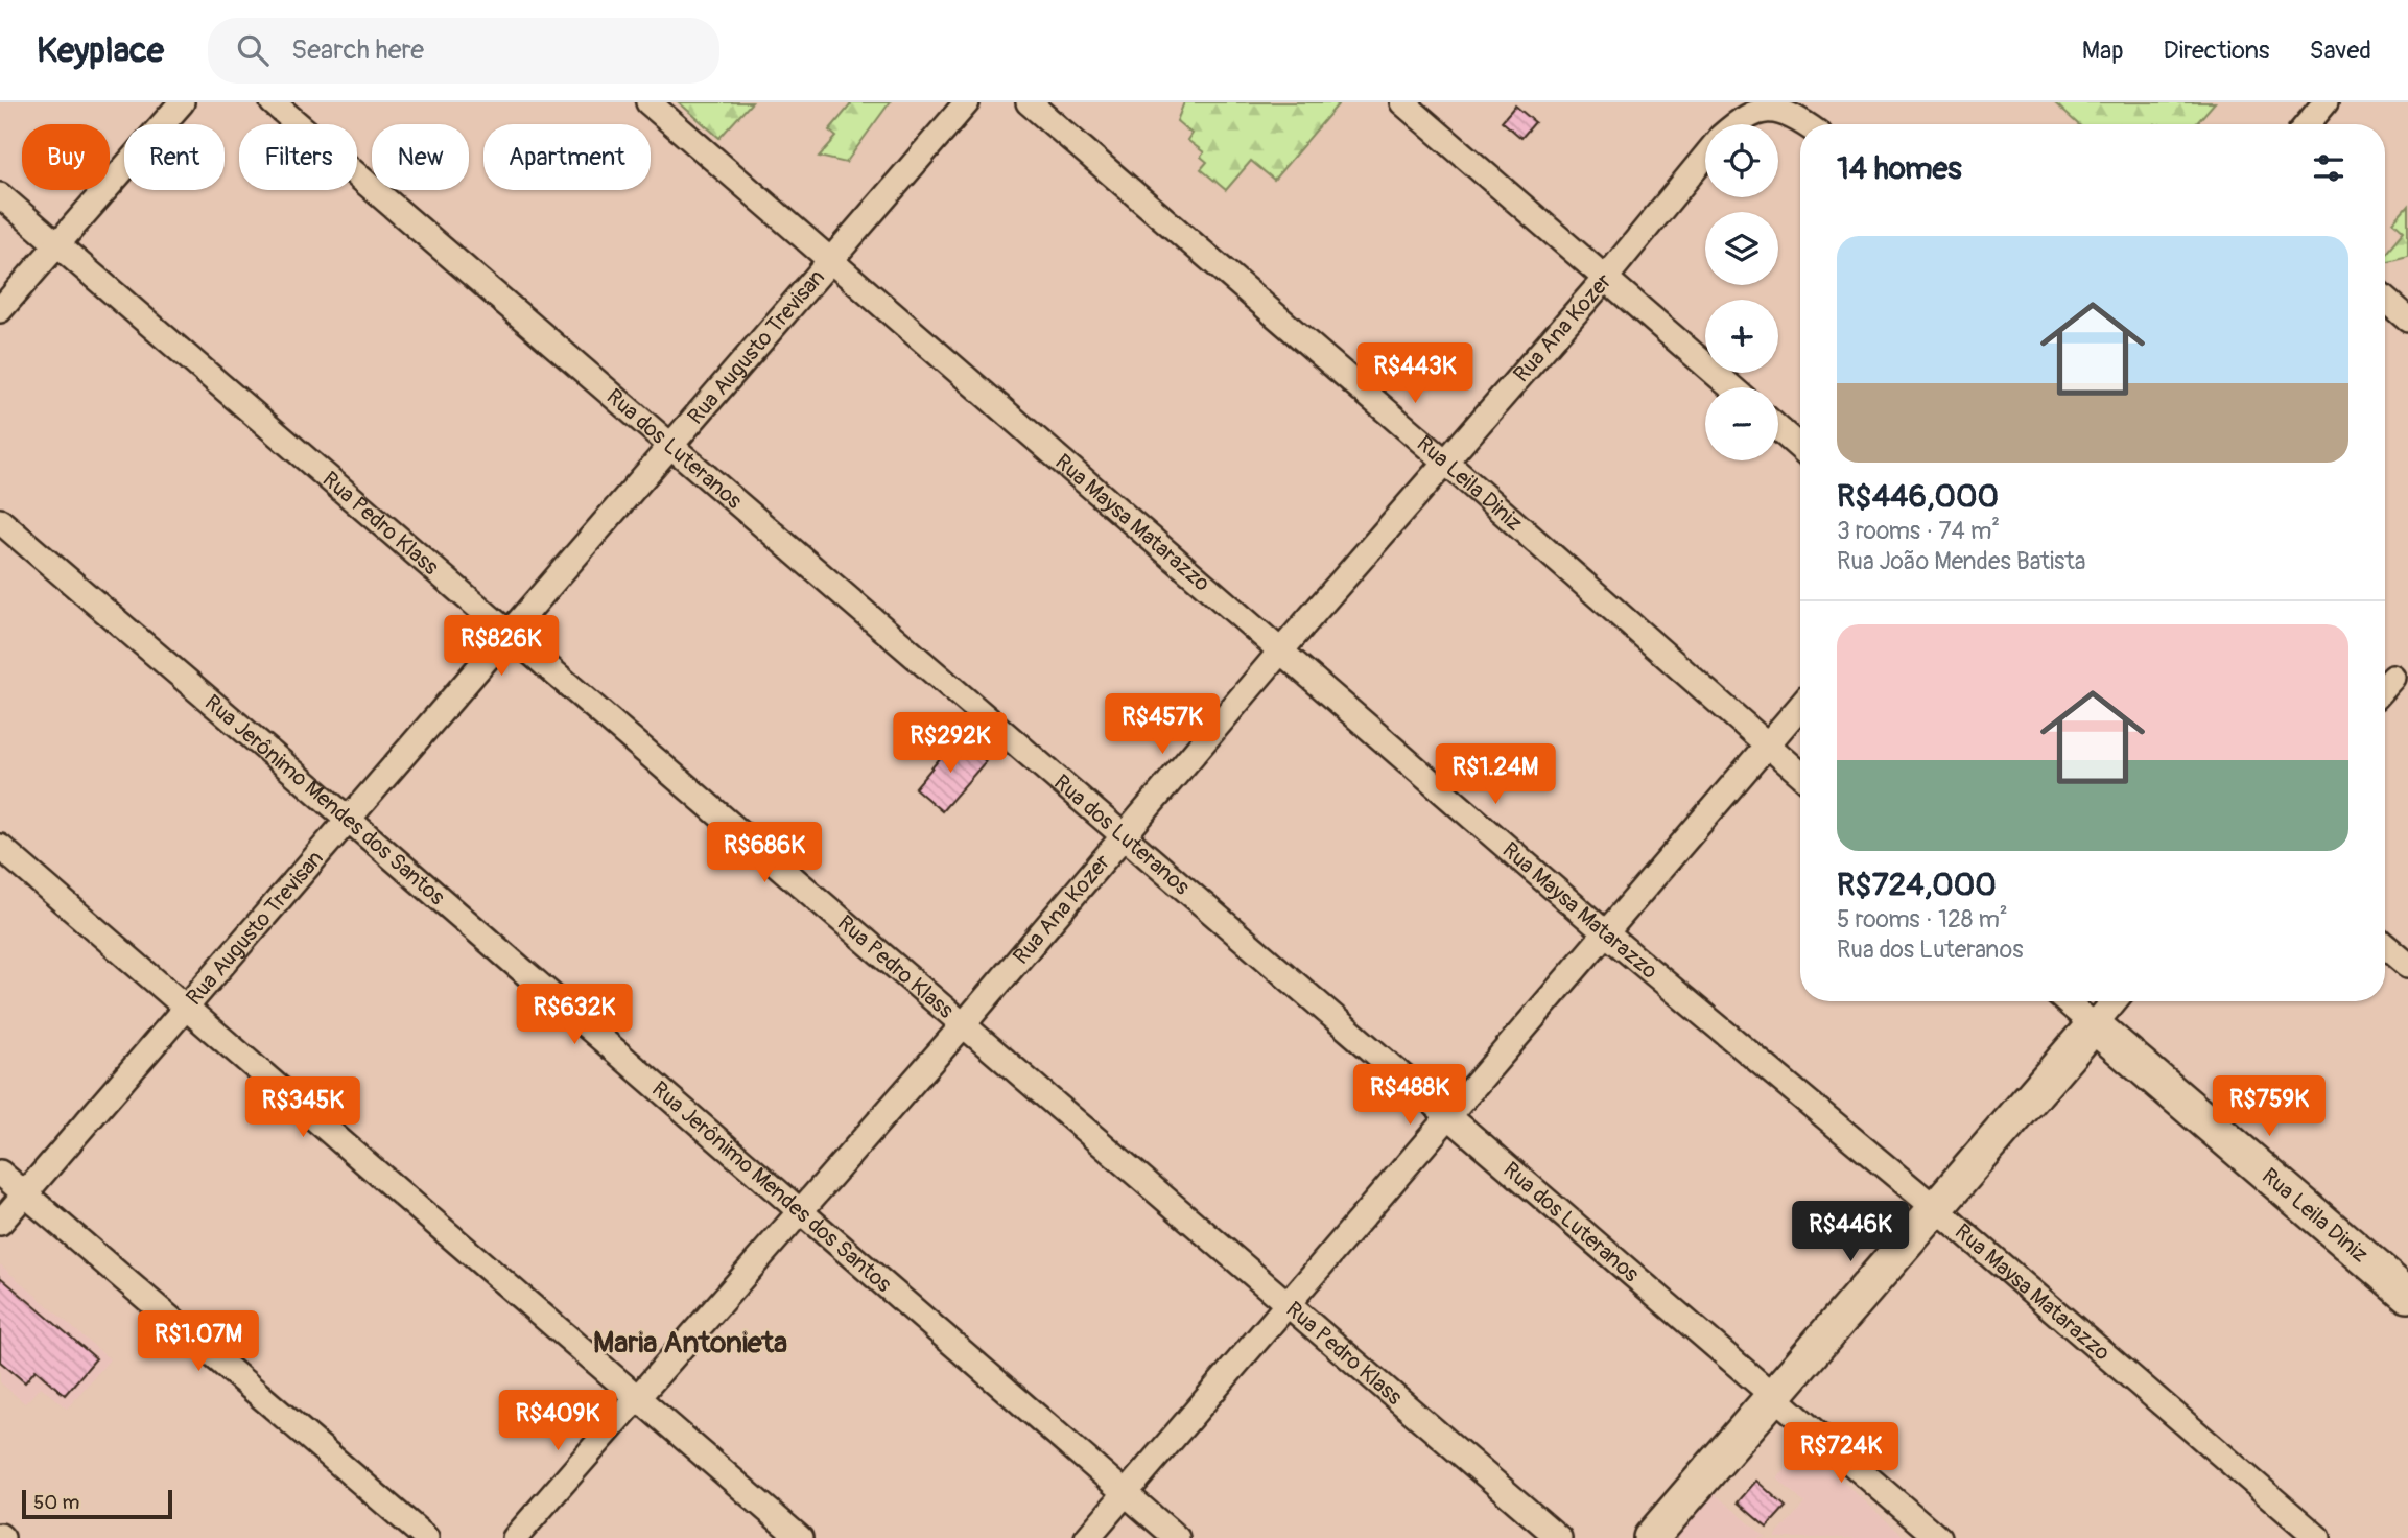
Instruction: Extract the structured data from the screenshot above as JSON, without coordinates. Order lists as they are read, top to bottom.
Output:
{
  "streets": {
    "street": [
      "Rua Ana Kozer",
      "Rua Augusto Trevisan",
      "Rua dos Luteranos",
      "Rua Leila Diniz",
      "Rua Maysa Matarazzo",
      "Rua Pedro Klass",
      "Rua Jerônimo Mendes dos Santos"
    ]
  },
  "crossings": [
    ["Rua Ana Kozer", "Rua dos Luteranos"],
    ["Rua Ana Kozer", "Rua Leila Diniz"],
    ["Rua Ana Kozer", "Rua Maysa Matarazzo"],
    ["Rua Ana Kozer", "Rua Pedro Klass"],
    ["Rua Ana Kozer", "Rua Jerônimo Mendes dos Santos"],
    ["Rua Augusto Trevisan", "Rua dos Luteranos"],
    ["Rua Augusto Trevisan", "Rua Maysa Matarazzo"],
    ["Rua Augusto Trevisan", "Rua Pedro Klass"],
    ["Rua Augusto Trevisan", "Rua Jerônimo Mendes dos Santos"]
  ],
  "districts": ["Maria Antonieta"],
  "scale_bar": "50 m",
  "page": {
    "header": "Keyplace",
    "search": "Search here",
    "nav": ["Map", "Directions", "Saved"],
    "map_buttons": ["+", "−"],
    "chip": [
      "Buy",
      "Rent",
      "Filters",
      "New",
      "Apartment"
    ],
    "heading": "14 homes",
    "list": [
      {
        "name": "R$446,000",
        "note": "3 rooms · 74 m² · Rua João Mendes Batista"
      },
      {
        "name": "R$724,000",
        "note": "5 rooms · 128 m² · Rua dos Luteranos"
      }
    ],
    "price": [
      "R$443K",
      "R$826K",
      "R$457K",
      "R$292K",
      "R$1.24M",
      "R$686K",
      "R$632K",
      "R$488K",
      "R$759K",
      "R$345K",
      "R$446K",
      "R$1.07M",
      "R$409K",
      "R$724K"
    ],
    "scale": "50 m"
  }
}
